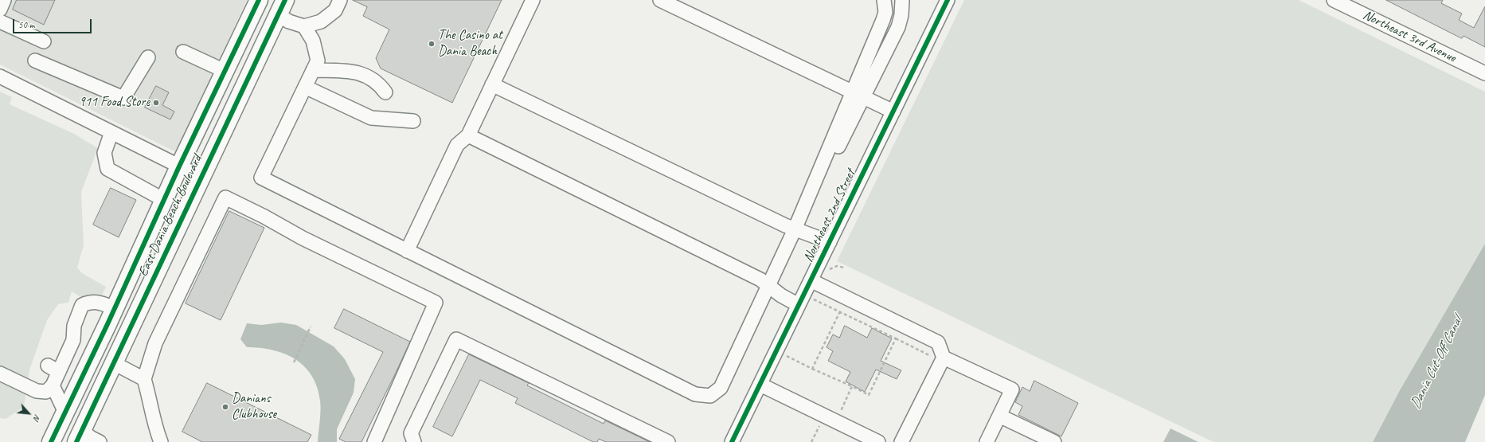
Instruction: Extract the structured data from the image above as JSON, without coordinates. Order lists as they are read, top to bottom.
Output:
{
  "streets": {
    "main road": ["East Dania Beach Boulevard"],
    "street": ["Northeast 3rd Avenue", "Northeast 2nd Street"]
  },
  "water": ["Dania Cut-Off Canal"],
  "places": ["The Casino at Dania Beach", "911 Food Store", "Danians Clubhouse"],
  "scale_bar": "50 m",
  "north": "bottom right"
}
